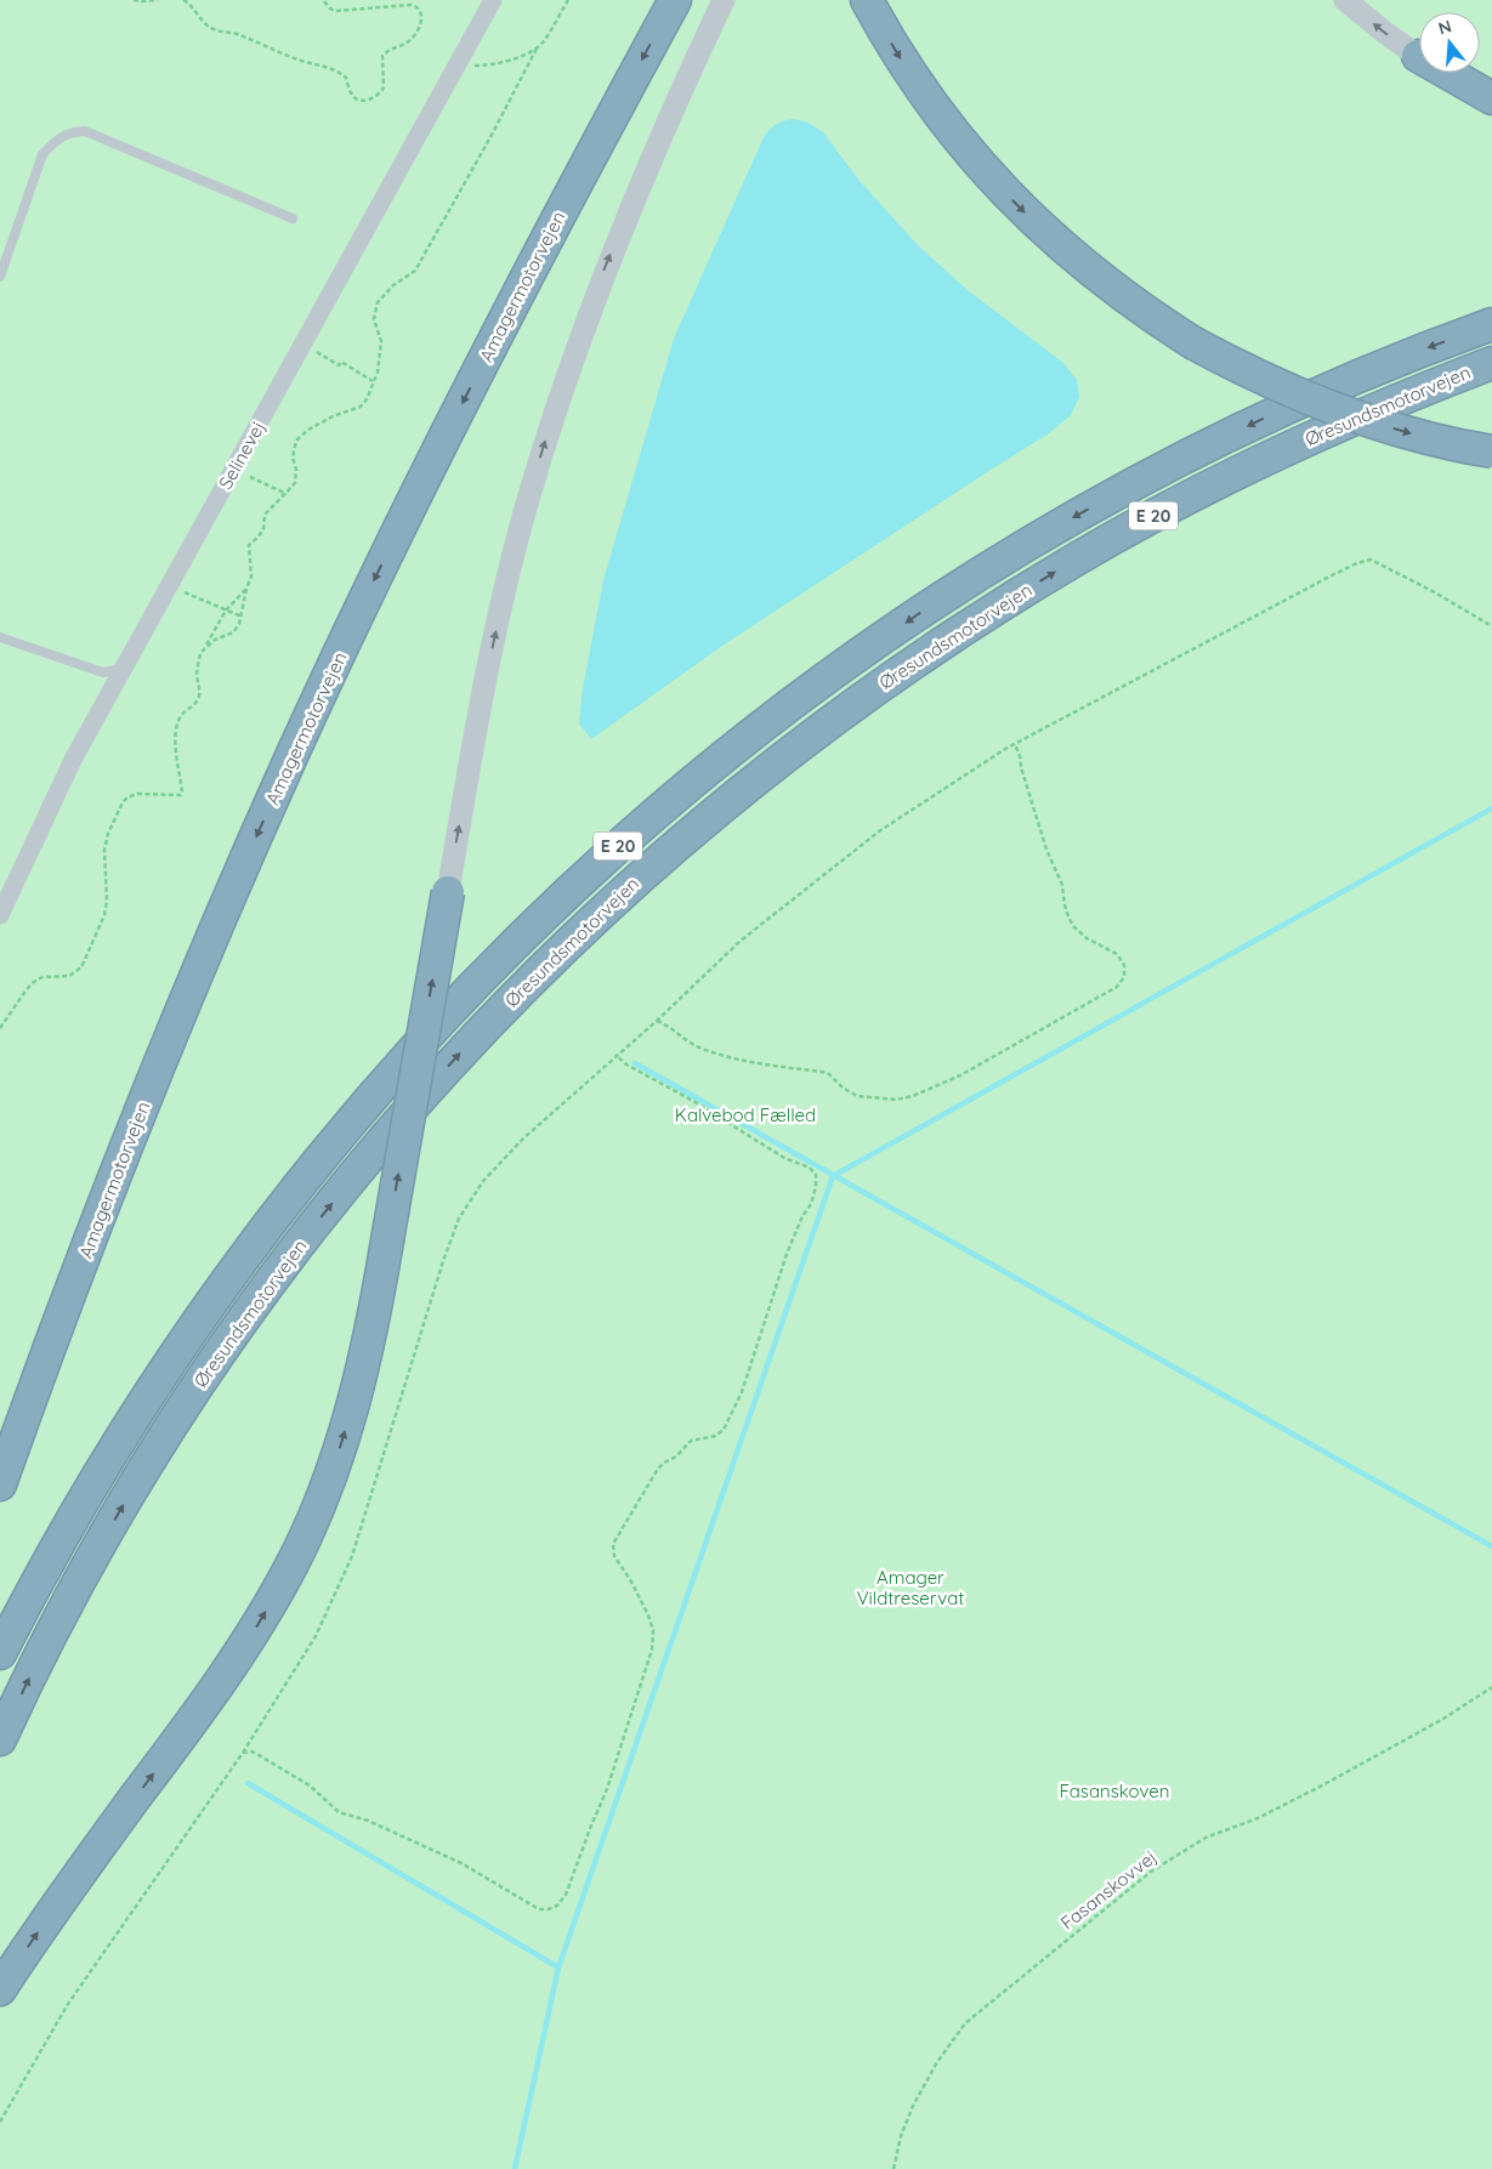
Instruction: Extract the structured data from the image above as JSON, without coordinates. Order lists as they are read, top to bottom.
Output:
{
  "streets": {
    "highway": ["Amagermotorvejen", "Øresundsmotorvejen", "E 20"],
    "street": ["Selinevej"],
    "path": ["Fasanskovvej"]
  },
  "one_way": ["Amagermotorvejen"],
  "parks": ["Kalvebod Fælled", "Amager Vildtreservat", "Fasanskoven"],
  "north": "top"
}
